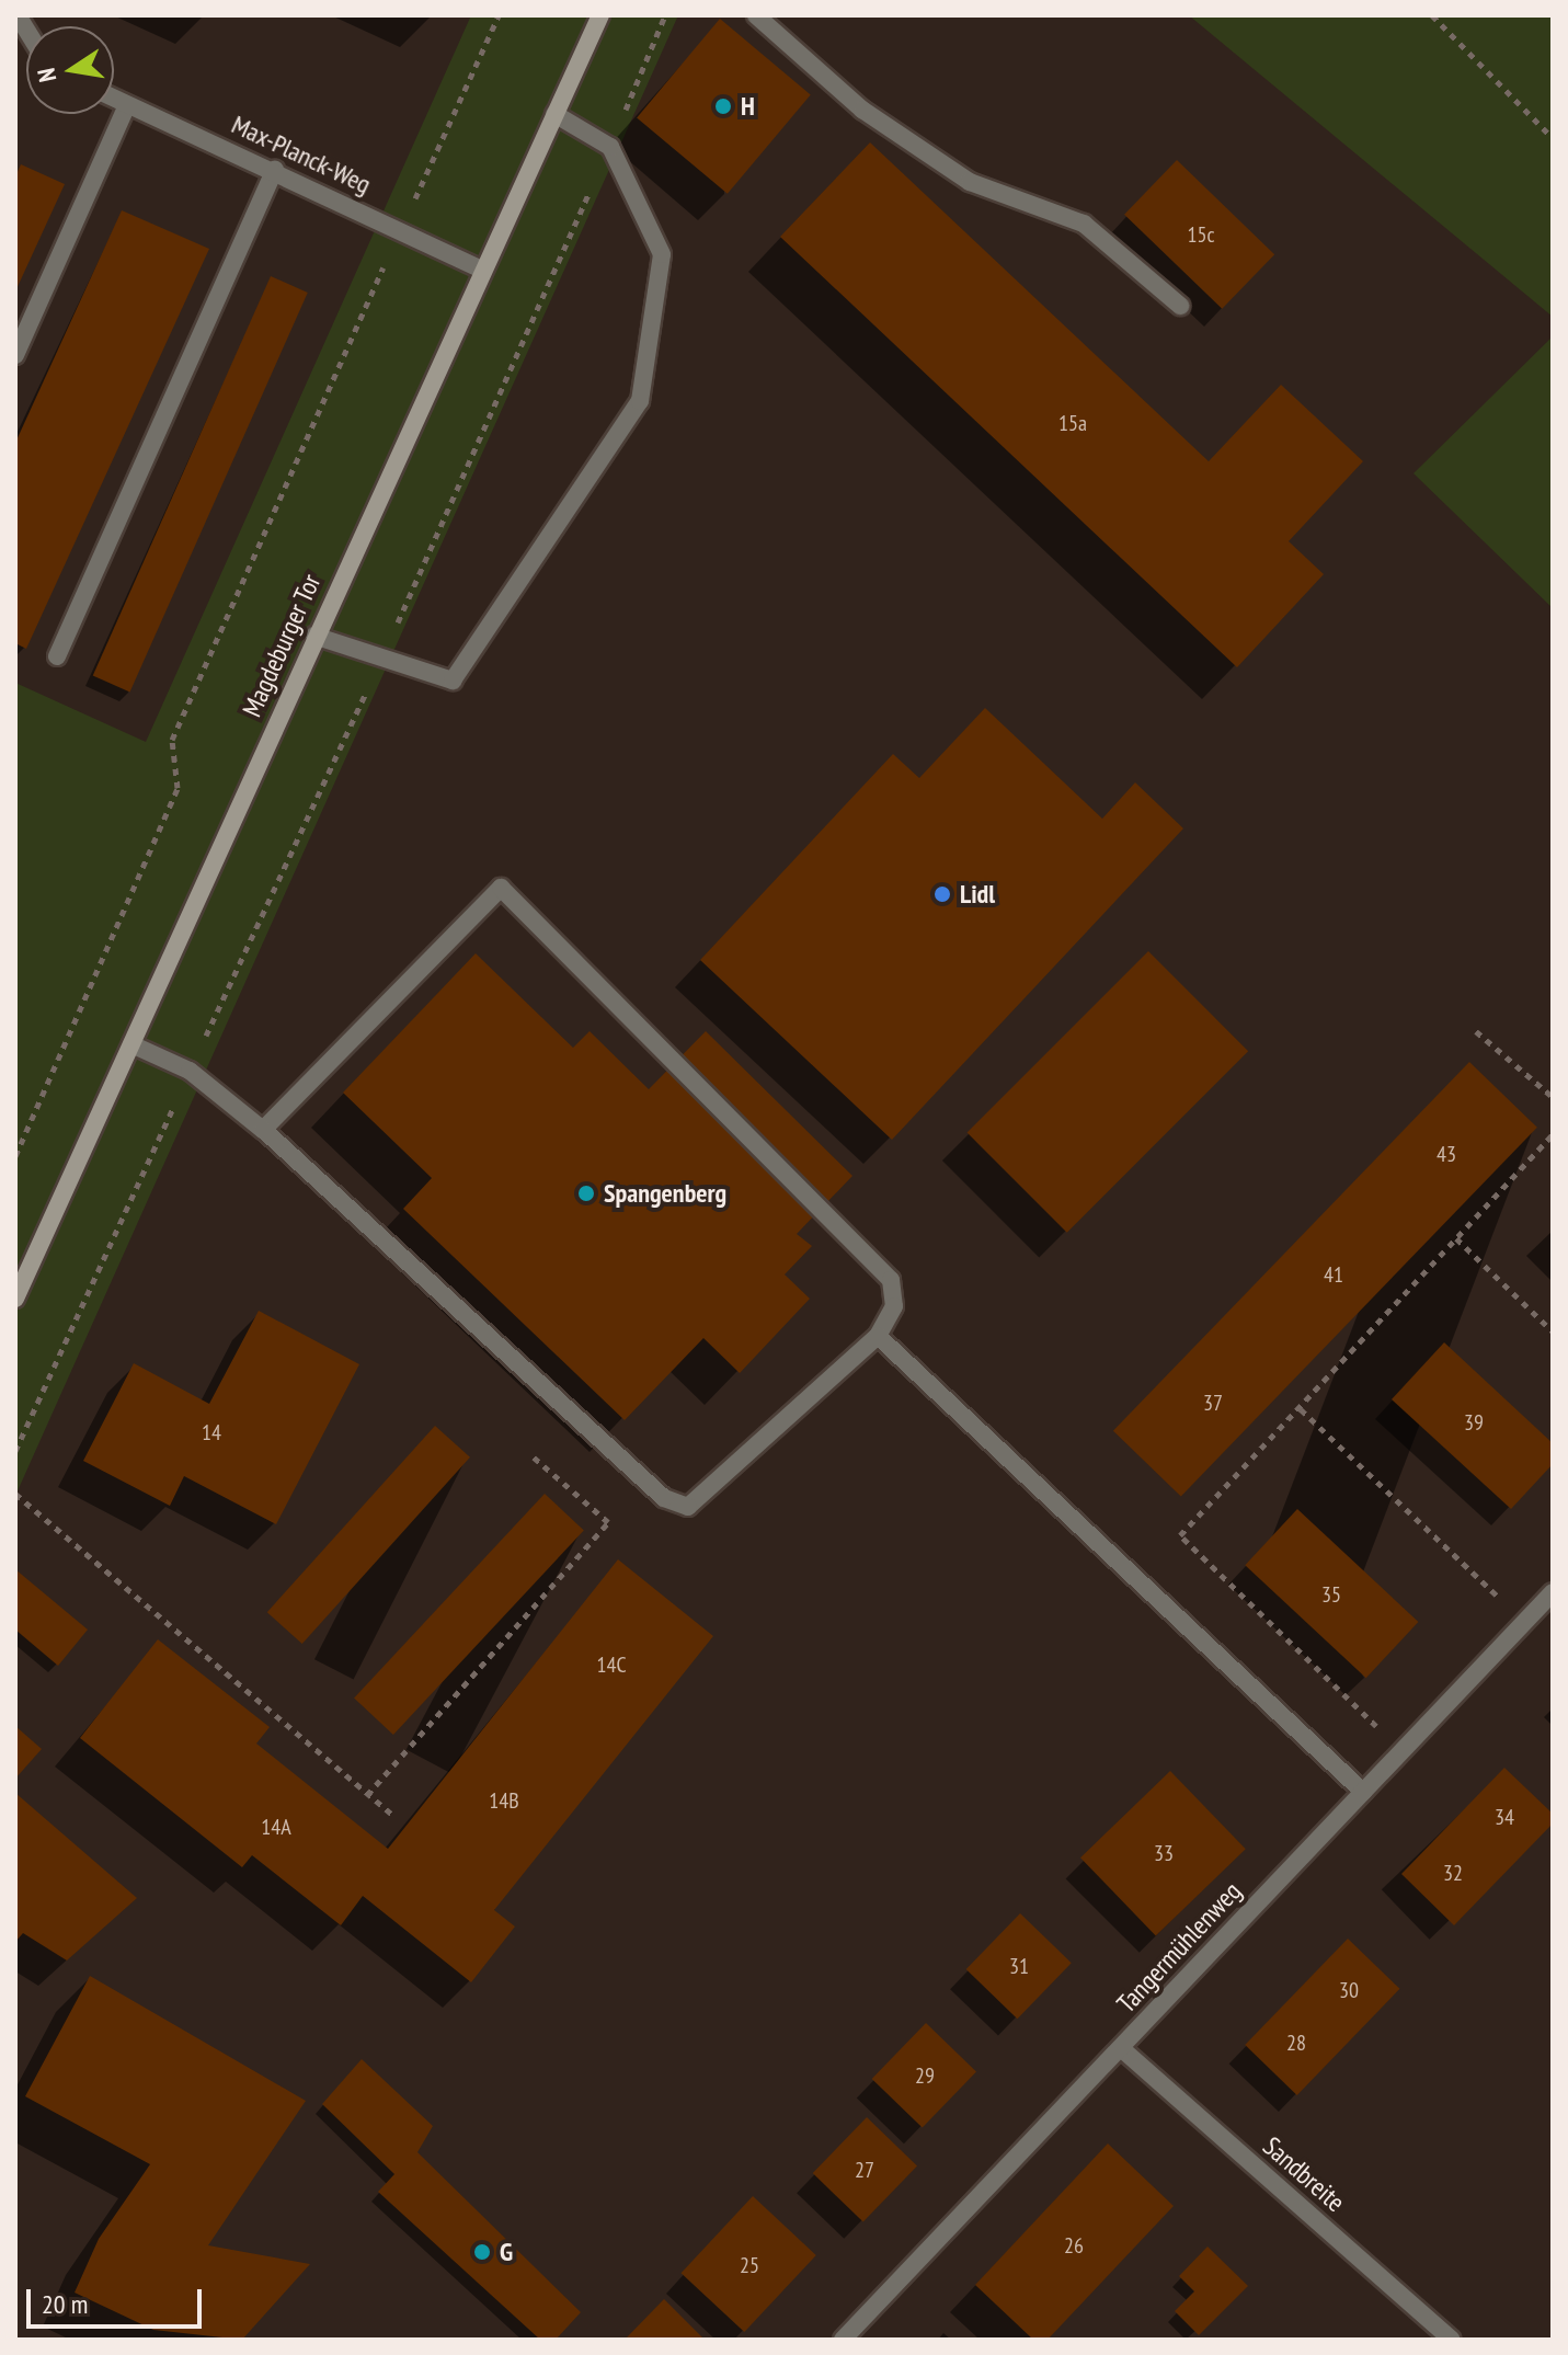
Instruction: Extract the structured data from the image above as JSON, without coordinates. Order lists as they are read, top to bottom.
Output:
{
  "streets": {
    "main road": ["Magdeburger Tor"],
    "street": ["Max-Planck-Weg", "Tangermühlenweg", "Sandbreite"]
  },
  "crossings": [
    ["Max-Planck-Weg", "Magdeburger Tor"],
    ["Tangermühlenweg", "Sandbreite"]
  ],
  "places": [
    "H",
    "Lidl",
    "Spangenberg",
    "G"
  ],
  "house_numbers": [
    "15c",
    "15a",
    "43",
    "41",
    "37",
    "39",
    "14",
    "35",
    "14C",
    "14B",
    "34",
    "14A",
    "33",
    "32",
    "31",
    "30",
    "28",
    "29",
    "27",
    "26",
    "25"
  ],
  "scale_bar": "20 m",
  "north": "left"
}
